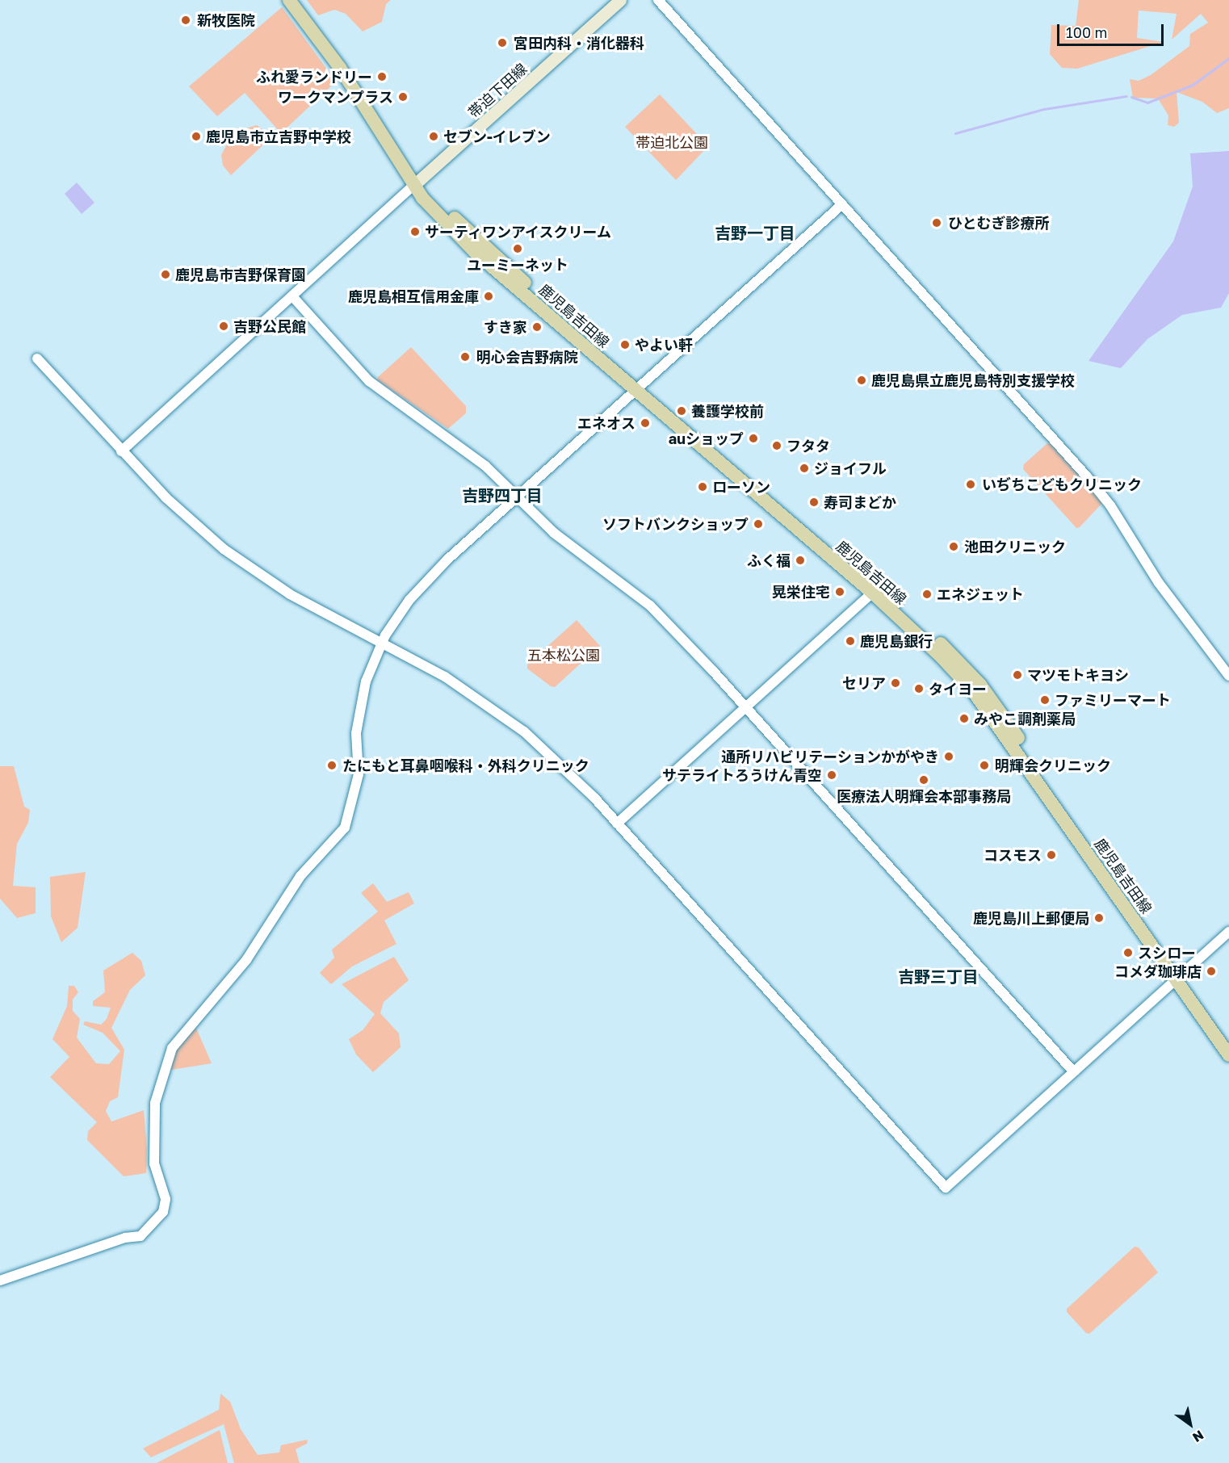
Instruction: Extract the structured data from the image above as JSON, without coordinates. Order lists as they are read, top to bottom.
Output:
{
  "streets": {
    "main road": ["帯迫下田線", "鹿児島吉田線"]
  },
  "crossings": [
    ["帯迫下田線", "鹿児島吉田線"]
  ],
  "districts": ["吉野一丁目", "吉野四丁目", "吉野三丁目"],
  "parks": ["帯迫北公園", "五本松公園"],
  "places": [
    "新牧医院",
    "宮田内科・消化器科",
    "ふれ愛ランドリー",
    "ワークマンプラス",
    "鹿児島市立吉野中学校",
    "セブン-イレブン",
    "ひとむぎ診療所",
    "サーティワンアイスクリーム",
    "ユーミーネット",
    "鹿児島市吉野保育園",
    "鹿児島相互信用金庫",
    "吉野公民館",
    "すき家",
    "やよい軒",
    "明心会吉野病院",
    "鹿児島県立鹿児島特別支援学校",
    "養護学校前",
    "エネオス",
    "auショップ",
    "フタタ",
    "ジョイフル",
    "いぢちこどもクリニック",
    "ローソン",
    "寿司まどか",
    "ソフトバンクショップ",
    "池田クリニック",
    "ふく福",
    "晃栄住宅",
    "エネジェット",
    "鹿児島銀行",
    "マツモトキヨシ",
    "セリア",
    "タイヨー",
    "ファミリーマート",
    "みやこ調剤薬局",
    "通所リハビリテーションかがやき",
    "たにもと耳鼻咽喉科・外科クリニック",
    "明輝会クリニック",
    "サテライトろうけん青空",
    "医療法人明輝会本部事務局",
    "コスモス",
    "鹿児島川上郵便局",
    "スシロー",
    "コメダ珈琲店"
  ],
  "scale_bar": "100 m",
  "north": "bottom right"
}
